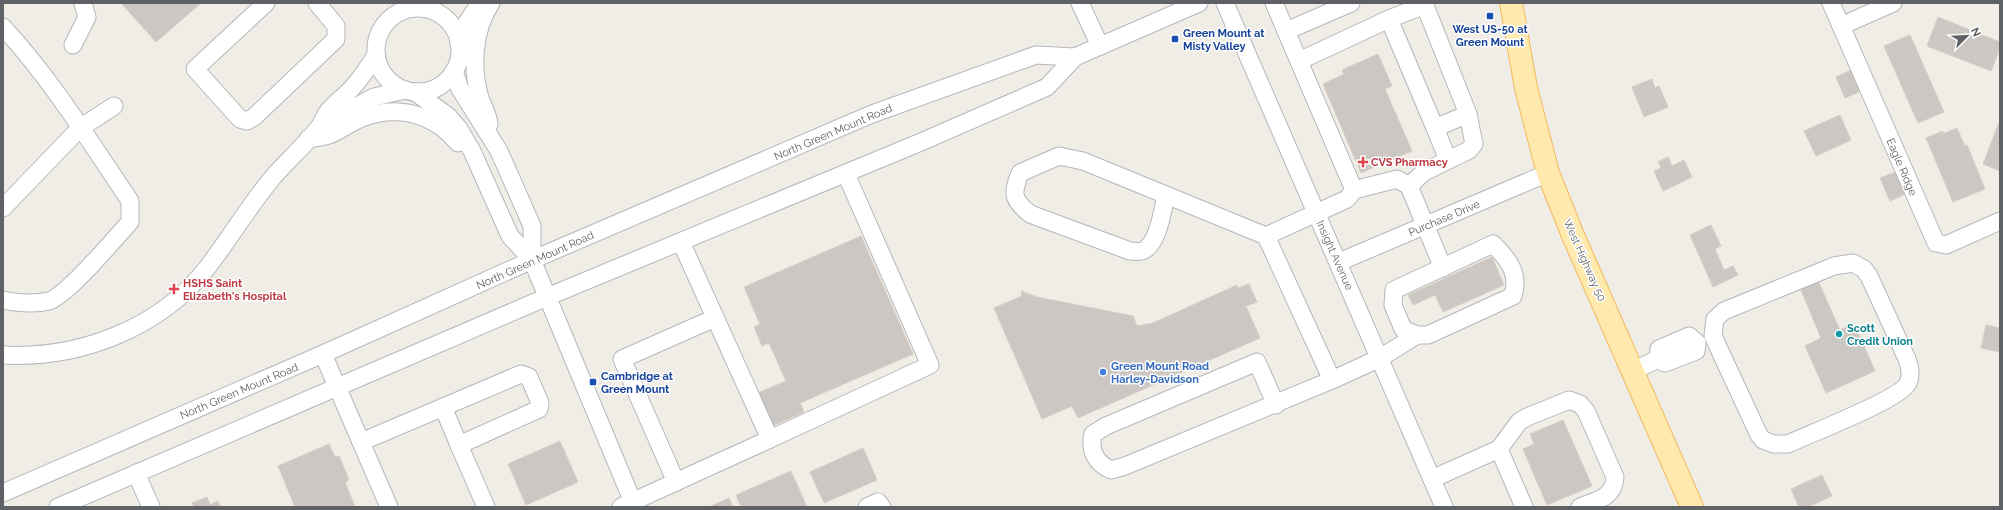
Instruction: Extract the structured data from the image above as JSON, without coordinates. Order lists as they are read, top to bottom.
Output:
{
  "streets": {
    "main road": ["West Highway 50"],
    "street": [
      "North Green Mount Road",
      "Eagle Ridge",
      "Purchase Drive",
      "Insight Avenue"
    ]
  },
  "crossings": [
    ["Purchase Drive", "Insight Avenue"],
    ["Purchase Drive", "West Highway 50"]
  ],
  "places": {
    "transit": ["West US-50 at Green Mount", "Green Mount at Misty Valley", "Cambridge at Green Mount"],
    "health": ["CVS Pharmacy", "HSHS Saint Elizabeth's Hospital"],
    "other": ["Scott Credit Union", "Green Mount Road Harley-Davidson"]
  },
  "north": "top right"
}
